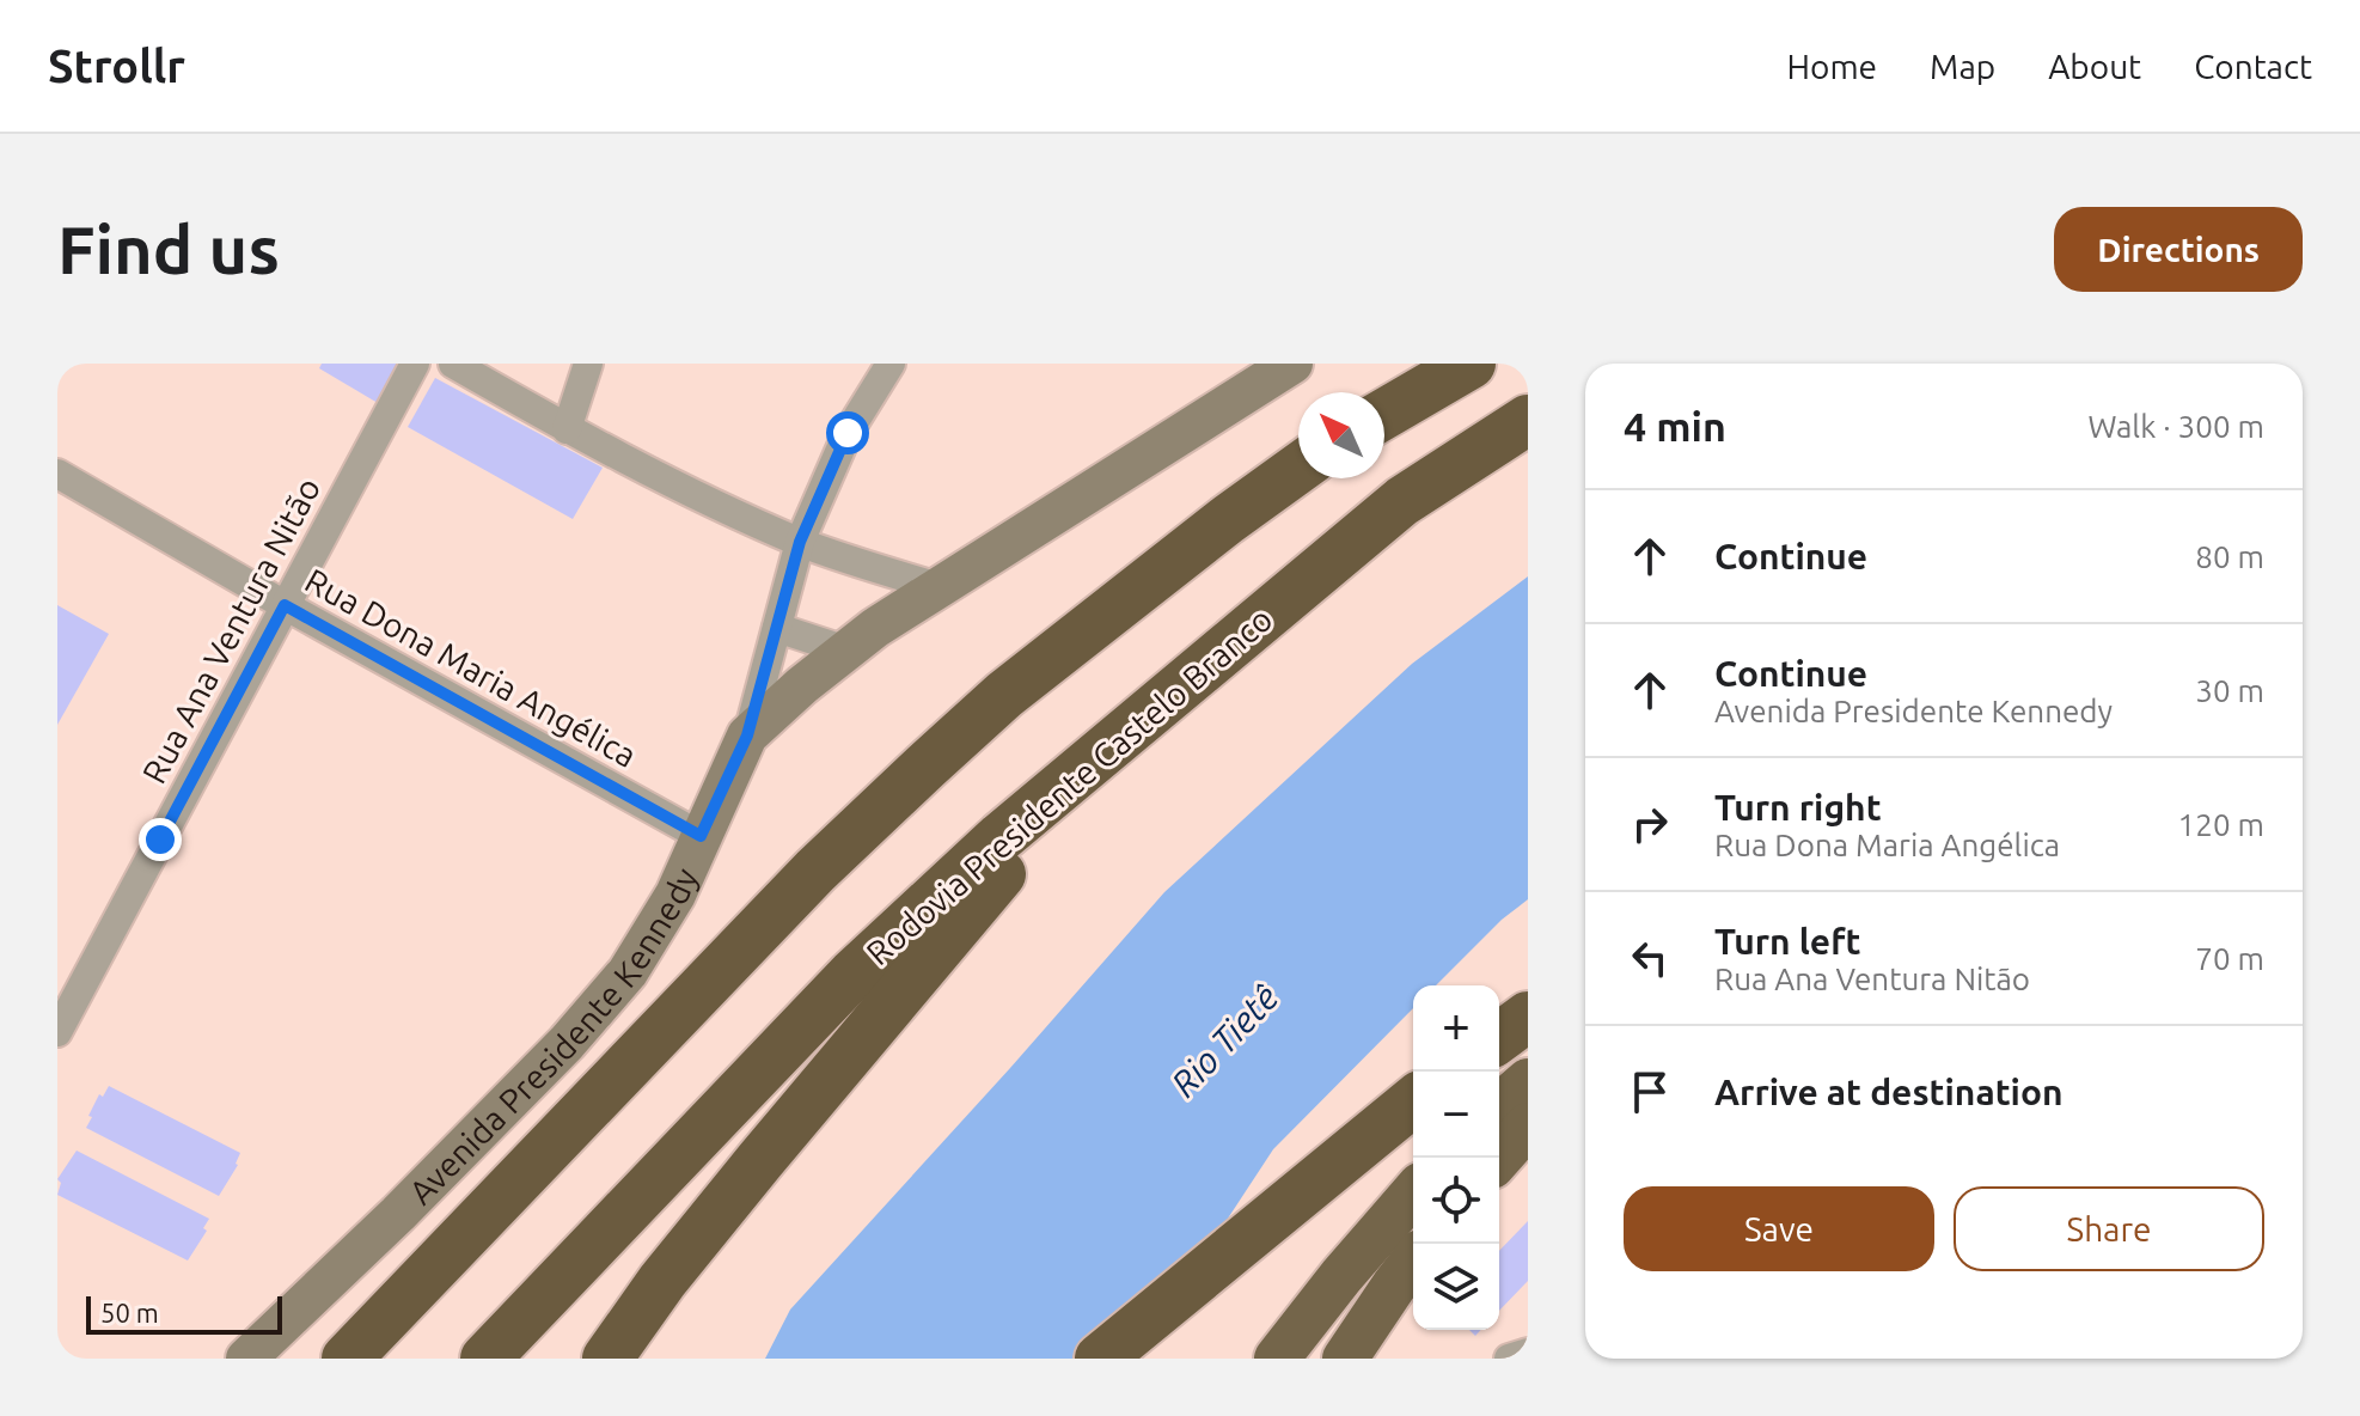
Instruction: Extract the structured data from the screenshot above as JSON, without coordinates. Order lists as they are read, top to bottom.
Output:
{
  "streets": {
    "highway": ["Rodovia Presidente Castelo Branco"],
    "main road": ["Avenida Presidente Kennedy"],
    "street": ["Rua Ana Ventura Nitão", "Rua Dona Maria Angélica"]
  },
  "crossings": [
    ["Rua Ana Ventura Nitão", "Rua Dona Maria Angélica"],
    ["Rua Dona Maria Angélica", "Avenida Presidente Kennedy"]
  ],
  "water": ["Rio Tietê"],
  "scale_bar": "50 m",
  "north": "top left",
  "page": {
    "header": "Strollr",
    "nav": [
      "Home",
      "Map",
      "About",
      "Contact"
    ],
    "buttons": [
      "Directions",
      ["Save", "Share"]
    ],
    "title": "Find us",
    "heading": ["4 min", "Walk · 300 m"],
    "list": [
      ["Continue", "80 m"],
      ["Continue", "Avenida Presidente Kennedy", "30 m"],
      ["Turn right", "Rua Dona Maria Angélica", "120 m"],
      ["Turn left", "Rua Ana Ventura Nitão", "70 m"],
      "Arrive at destination"
    ],
    "map_buttons": ["+", "−"],
    "scale": "50 m"
  }
}
